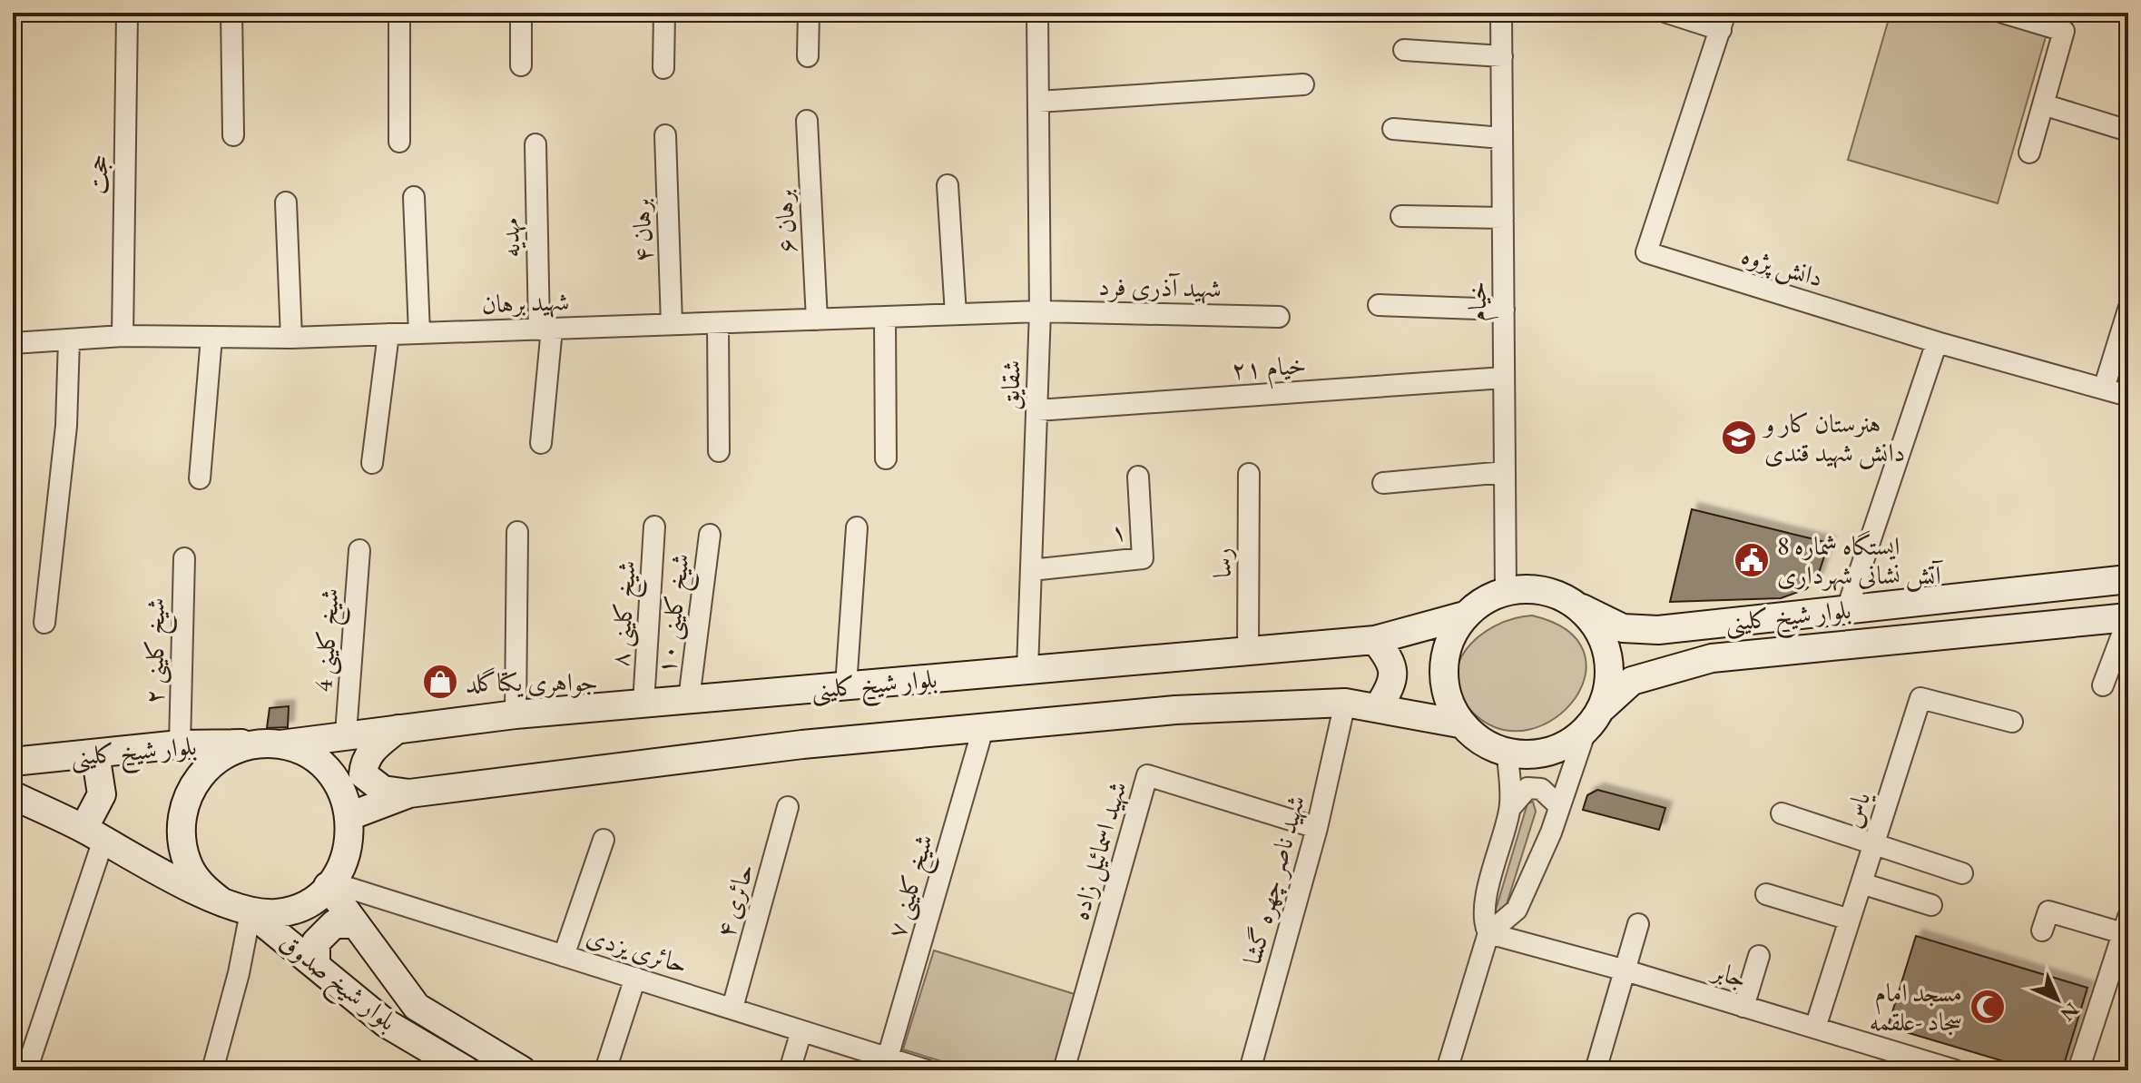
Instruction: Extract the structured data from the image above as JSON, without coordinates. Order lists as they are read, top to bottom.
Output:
{
  "streets": {
    "main road": ["بلوار شیخ کلینی", "بلوار شیخ صدوق"],
    "street": [
      "حجت",
      "برهان ۶",
      "برهان ۴",
      "مهدیه",
      "دانش پژوه",
      "شهید آذری فرد",
      "خیام",
      "شهید برهان",
      "خیام ۲۱",
      "شقایق",
      "۱",
      "رسا",
      "شیخ کلینی ۸",
      "شیخ کلینی ۱۰",
      "شیخ کلینی 4",
      "شیخ کلینی ۲",
      "یاس",
      "شهید اسمائیل زاده",
      "شهید ناصر چهره گشا",
      "شیخ کلینی ۷",
      "حائری ۴",
      "حائری یزدی",
      "جابر"
    ]
  },
  "crossings": [
    ["حجت", "شهید برهان"],
    ["برهان ۶", "شهید برهان"],
    ["برهان ۴", "شهید برهان"],
    ["مهدیه", "شهید برهان"],
    ["شهید آذری فرد", "شهید برهان"],
    ["شهید آذری فرد", "شقایق"],
    ["خیام", "خیام ۲۱"],
    ["خیام", "بلوار شیخ کلینی"],
    ["شهید برهان", "شقایق"],
    ["خیام ۲۱", "شقایق"],
    ["شقایق", "۱"],
    ["شقایق", "بلوار شیخ کلینی"],
    ["رسا", "بلوار شیخ کلینی"],
    ["شیخ کلینی ۸", "بلوار شیخ کلینی"],
    ["شیخ کلینی ۱۰", "بلوار شیخ کلینی"],
    ["بلوار شیخ کلینی", "شیخ کلینی 4"],
    ["بلوار شیخ کلینی", "شیخ کلینی ۲"],
    ["بلوار شیخ کلینی", "حائری یزدی"],
    ["بلوار شیخ کلینی", "بلوار شیخ صدوق"],
    ["یاس", "جابر"],
    ["شهید اسمائیل زاده", "شهید ناصر چهره گشا"],
    ["شیخ کلینی ۷", "حائری یزدی"],
    ["حائری ۴", "حائری یزدی"],
    ["حائری یزدی", "بلوار شیخ صدوق"]
  ],
  "places": {
    "school or university": ["هنرستان کار و دانش شهید قندی"],
    "public building": ["ایستگاه شماره 8 آتش نشانی شهرداری"],
    "shop": ["جواهری یکتاگلد"],
    "mosque": ["مسجد امام سجاد -علقمه"]
  },
  "north": "bottom right"
}
